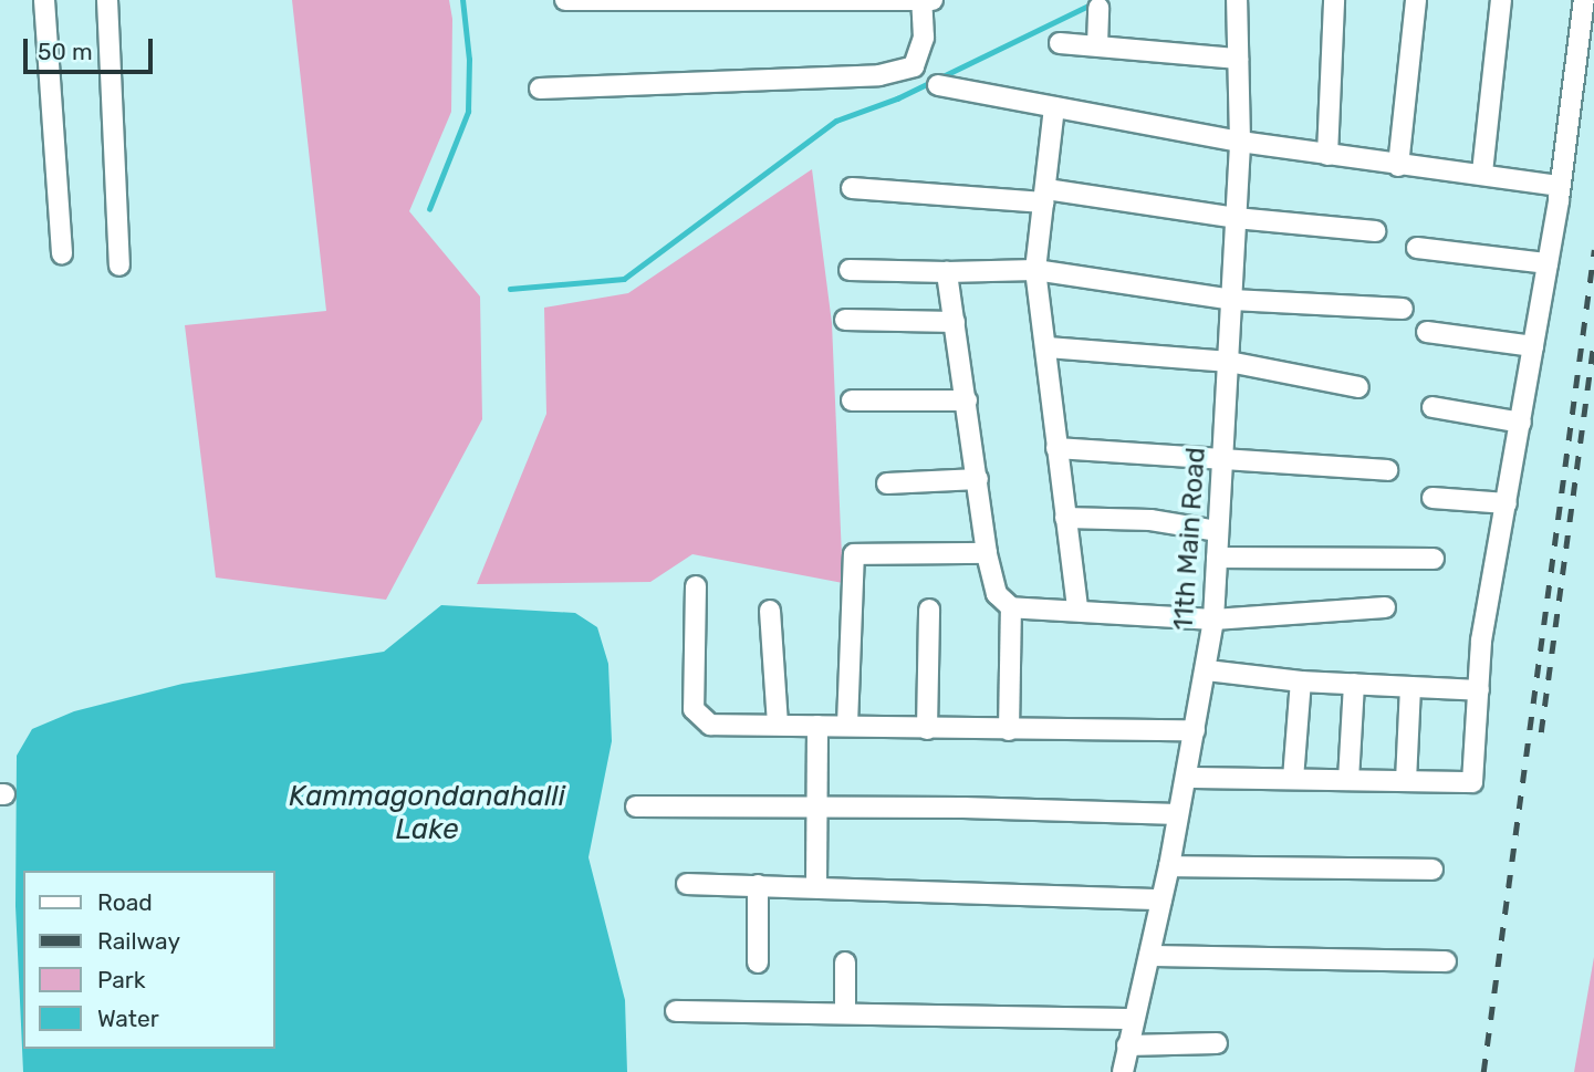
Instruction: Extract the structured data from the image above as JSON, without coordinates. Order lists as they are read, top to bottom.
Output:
{
  "streets": {
    "street": ["11th Main Road"]
  },
  "water": ["Kammagondanahalli Lake"],
  "legend": [
    "Road",
    "Railway",
    "Park",
    "Water"
  ],
  "scale_bar": "50 m"
}
